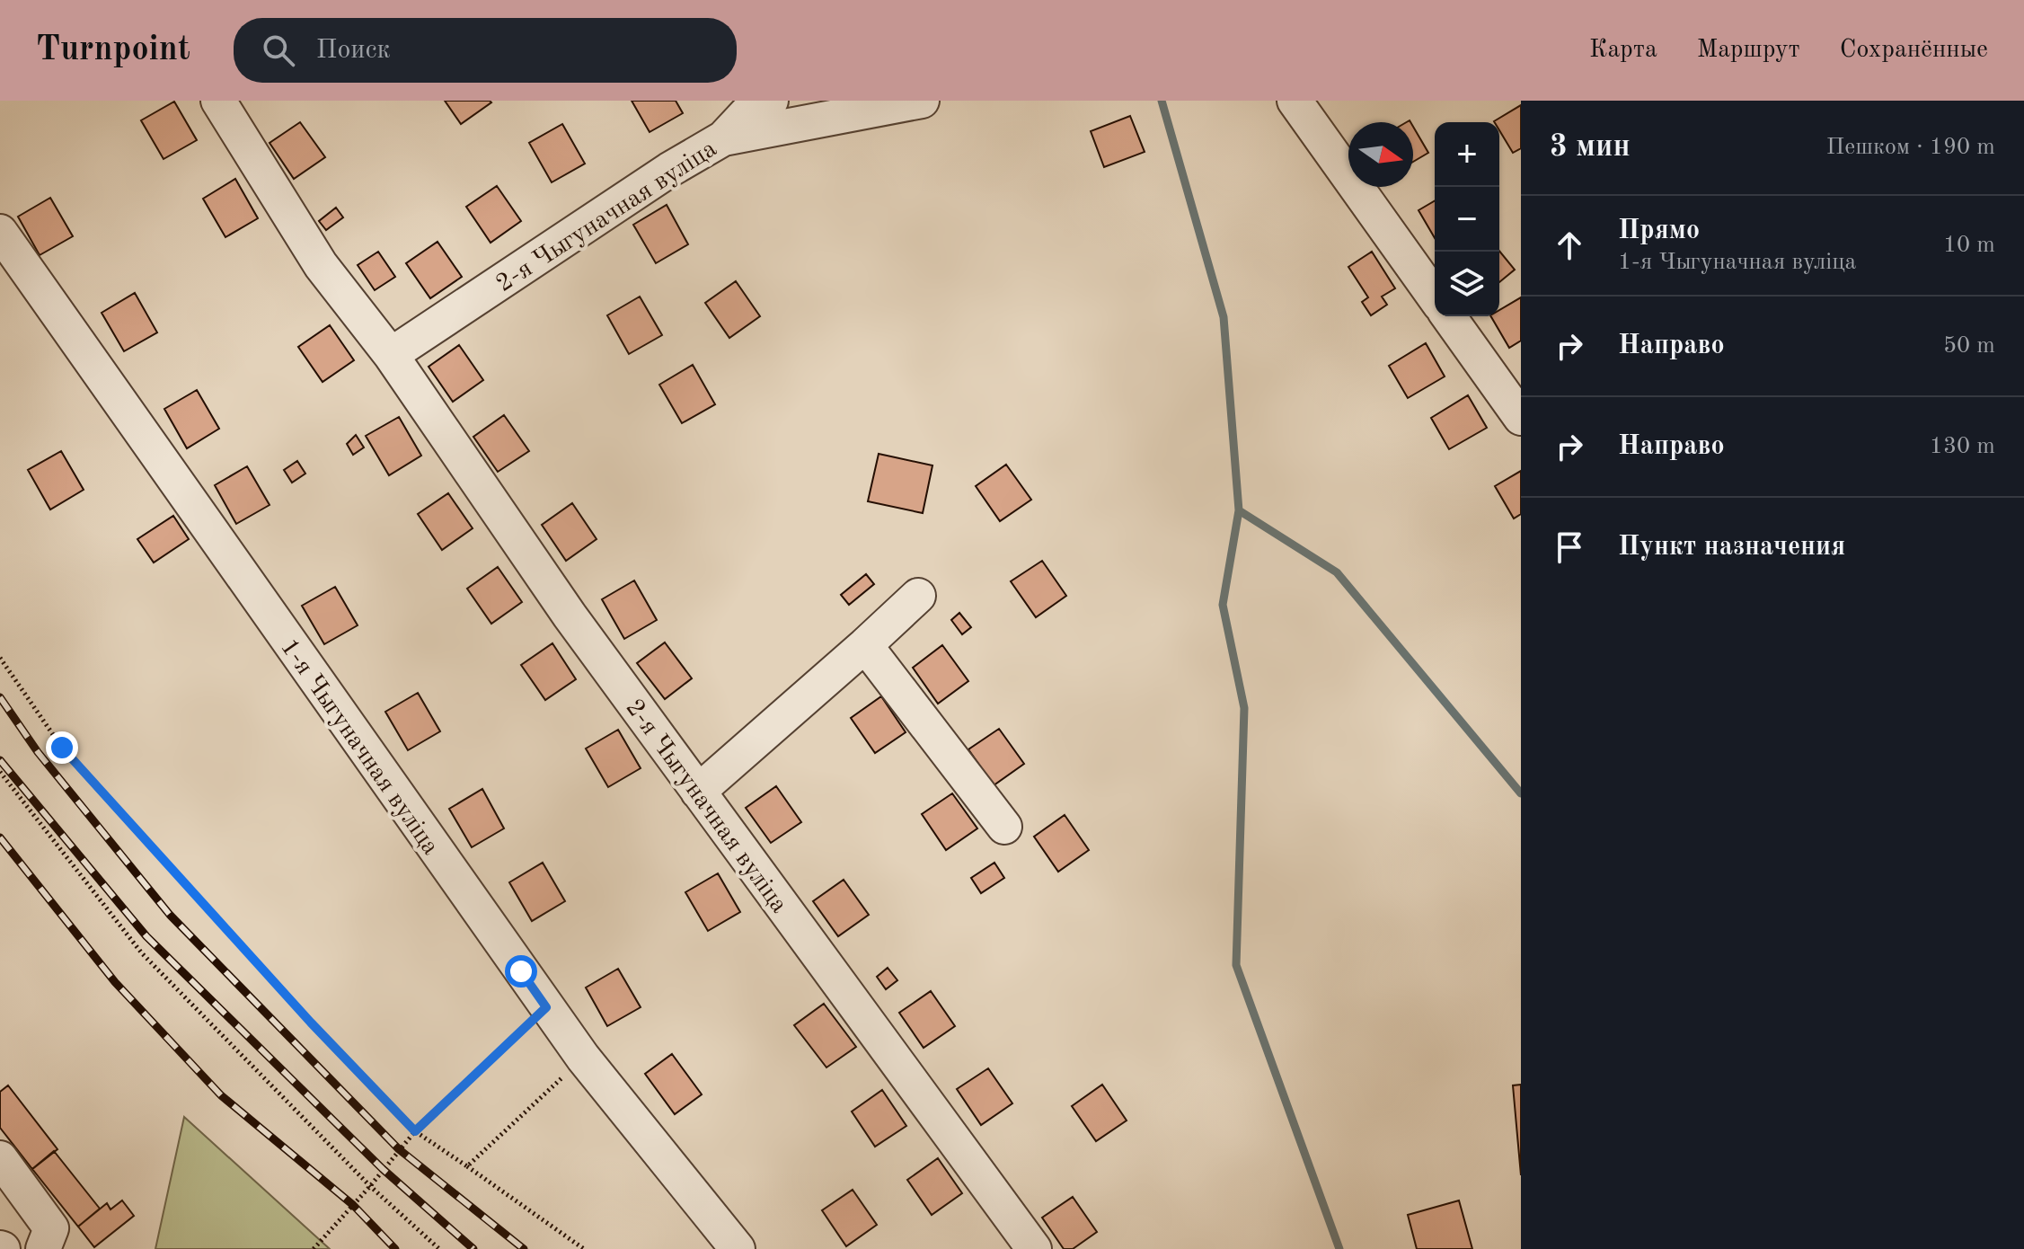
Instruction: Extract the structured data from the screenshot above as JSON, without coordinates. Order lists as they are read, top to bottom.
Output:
{
  "streets": {
    "street": ["2-я Чыгуначная вуліца", "1-я Чыгуначная вуліца"]
  },
  "north": "right",
  "page": {
    "header": "Turnpoint",
    "search": "Поиск",
    "nav": ["Карта", "Маршрут", "Сохранённые"],
    "heading": ["3 мин", "Пешком · 190 m"],
    "map_buttons": ["+", "−"],
    "list": [
      ["Прямо", "1-я Чыгуначная вуліца", "10 m"],
      ["Направо", "50 m"],
      ["Направо", "130 m"],
      "Пункт назначения"
    ]
  }
}
